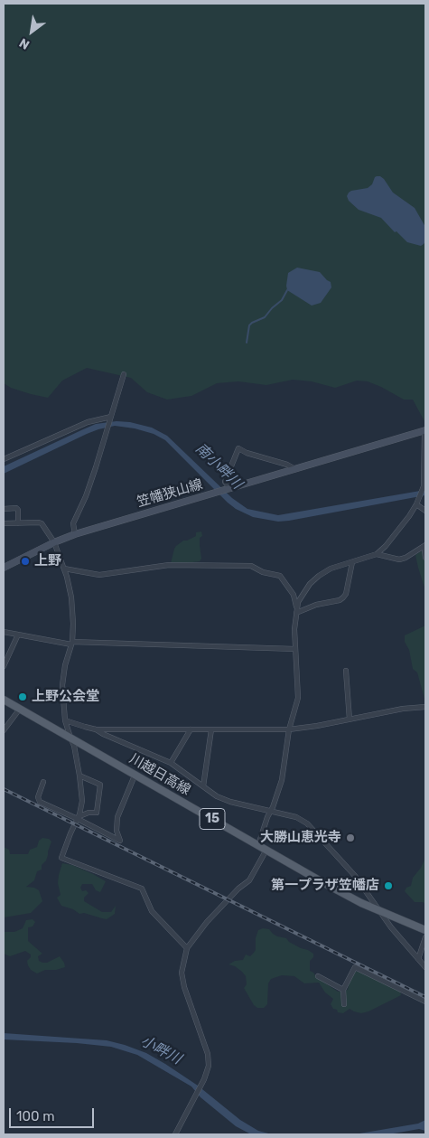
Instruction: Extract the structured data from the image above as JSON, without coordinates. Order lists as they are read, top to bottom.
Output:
{
  "streets": {
    "main road": ["笠幡狭山線", "川越日高線", "15"]
  },
  "water": ["南小畔川", "小畔川"],
  "places": [
    "上野",
    "上野公会堂",
    "大勝山恵光寺",
    "第一プラザ笠幡店"
  ],
  "scale_bar": "100 m",
  "north": "bottom left"
}
